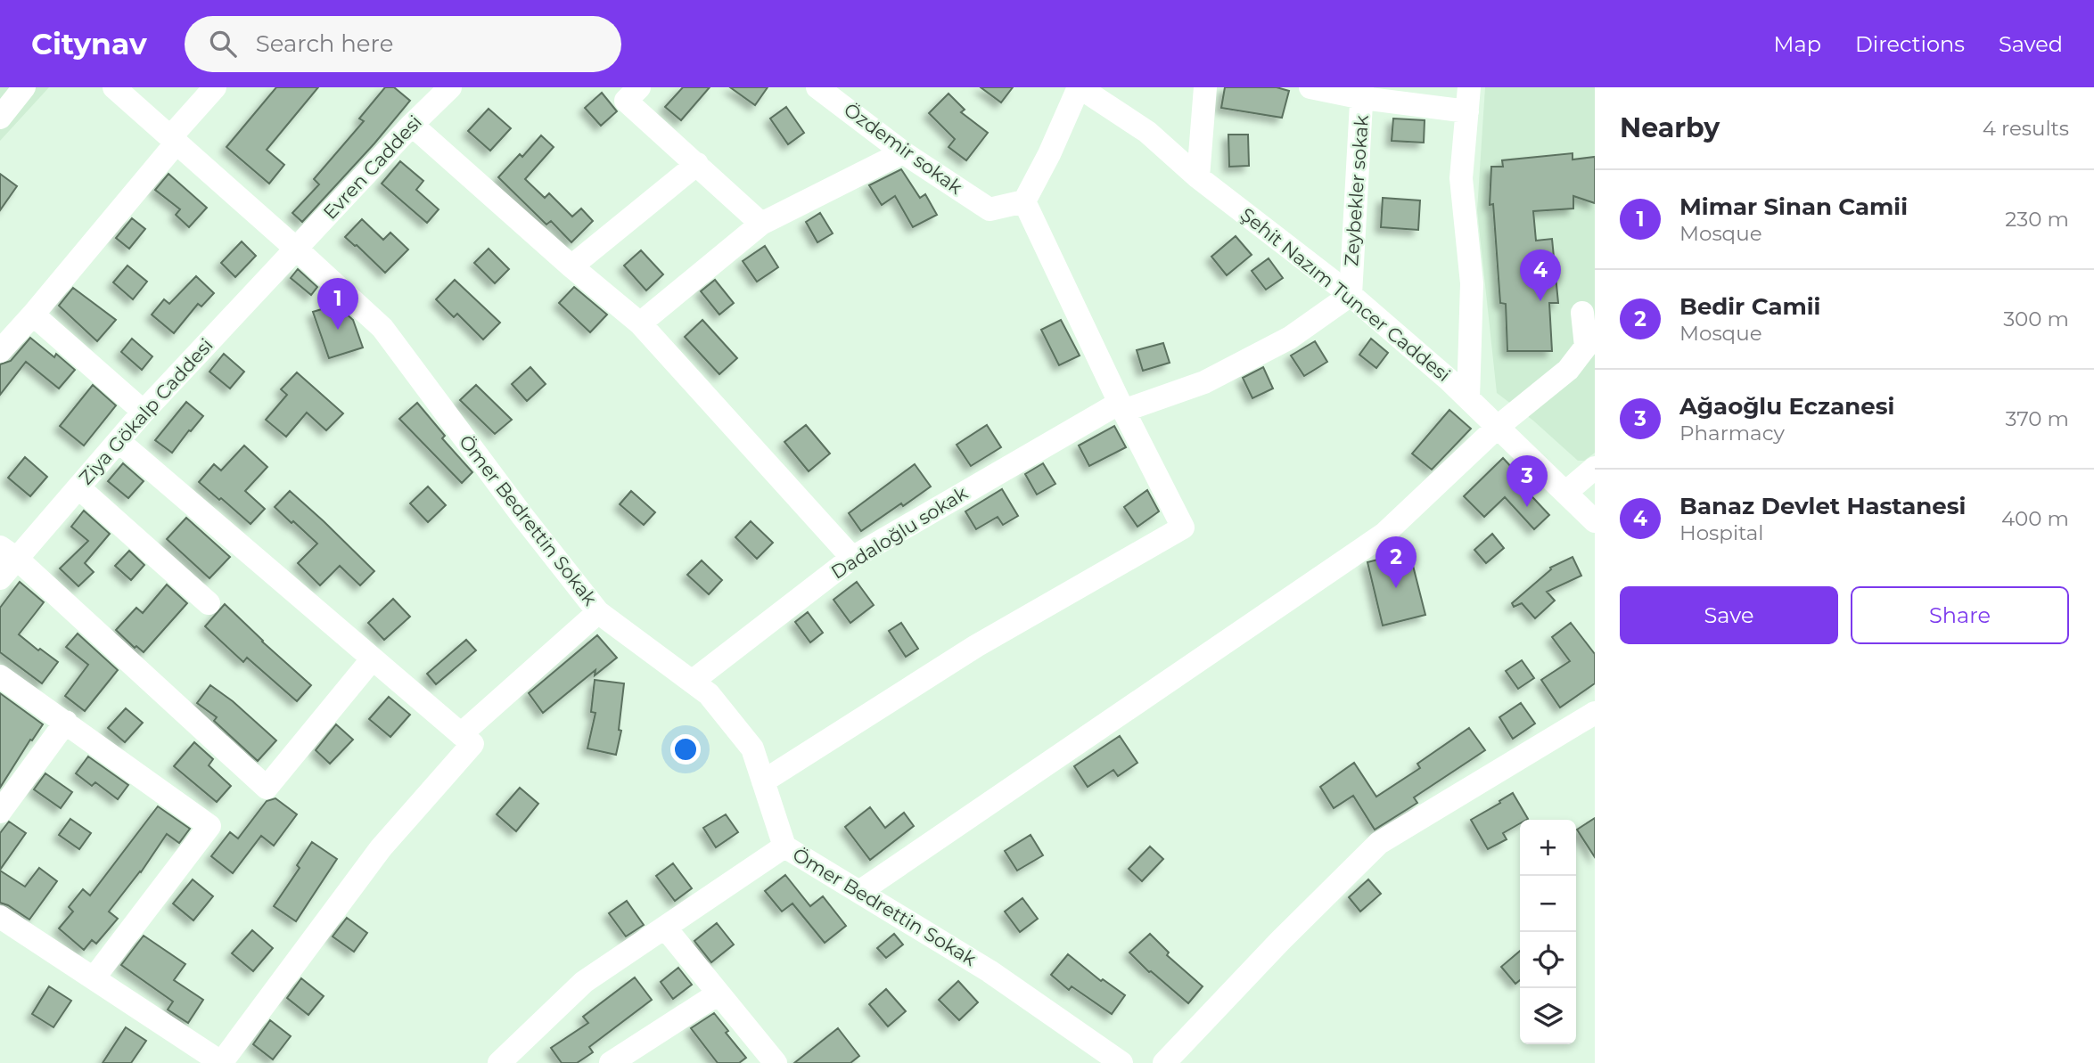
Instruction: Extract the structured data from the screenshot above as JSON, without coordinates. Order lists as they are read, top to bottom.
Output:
{
  "streets": {
    "street": [
      "Özdemir sokak",
      "Evren Caddesi",
      "Zeybekler sokak",
      "Şehit Nazım Tuncer Caddesi",
      "Ziya Gökalp Caddesi",
      "Ömer Bedrettin Sokak",
      "Dadaloğlu sokak"
    ]
  },
  "crossings": [
    ["Evren Caddesi", "Ziya Gökalp Caddesi"],
    ["Evren Caddesi", "Ömer Bedrettin Sokak"],
    ["Zeybekler sokak", "Şehit Nazım Tuncer Caddesi"],
    ["Zeybekler sokak", "Dadaloğlu sokak"],
    ["Şehit Nazım Tuncer Caddesi", "Dadaloğlu sokak"],
    ["Ziya Gökalp Caddesi", "Ömer Bedrettin Sokak"],
    ["Ömer Bedrettin Sokak", "Dadaloğlu sokak"]
  ],
  "page": {
    "header": "Citynav",
    "search": "Search here",
    "nav": ["Map", "Directions", "Saved"],
    "heading": ["Nearby", "4 results"],
    "list": [
      {
        "mark": "1",
        "name": "Mimar Sinan Camii",
        "note": "Mosque",
        "value": "230 m"
      },
      {
        "mark": "2",
        "name": "Bedir Camii",
        "note": "Mosque",
        "value": "300 m"
      },
      {
        "mark": "3",
        "name": "Ağaoğlu Eczanesi",
        "note": "Pharmacy",
        "value": "370 m"
      },
      {
        "mark": "4",
        "name": "Banaz Devlet Hastanesi",
        "note": "Hospital",
        "value": "400 m"
      }
    ],
    "pins": [
      "4",
      "1",
      "3",
      "2"
    ],
    "buttons": ["Save", "Share"],
    "map_buttons": ["+", "−"]
  }
}
